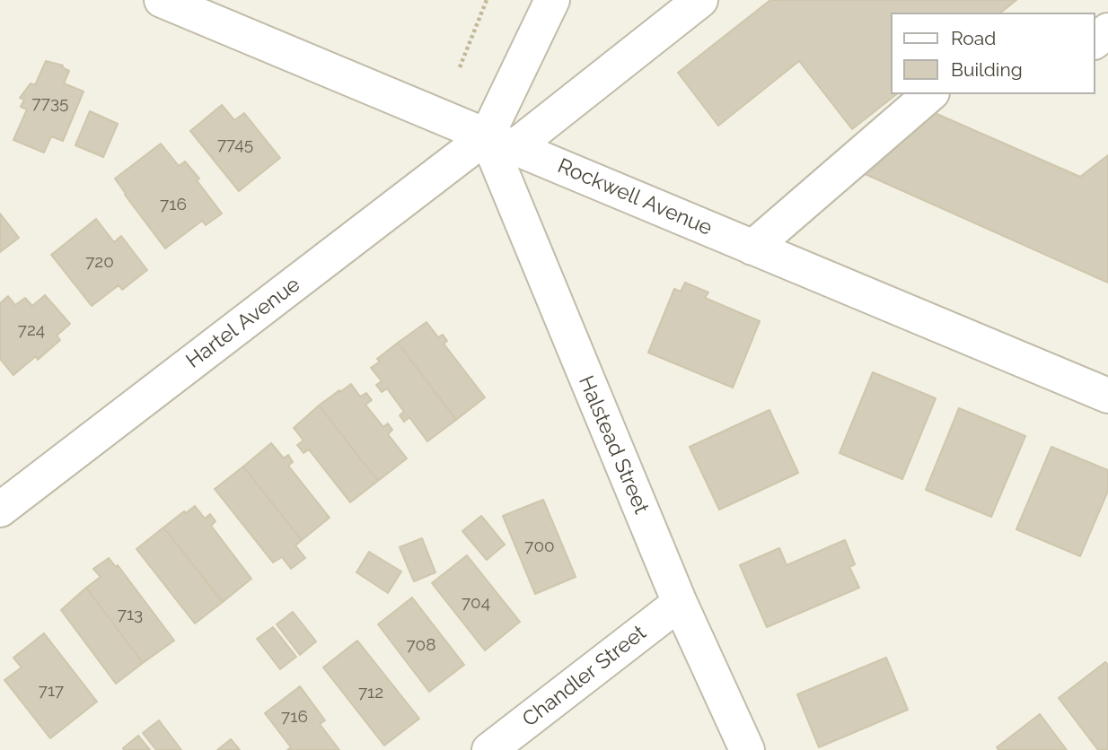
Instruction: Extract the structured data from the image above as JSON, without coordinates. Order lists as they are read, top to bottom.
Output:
{
  "streets": {
    "street": [
      "Rockwell Avenue",
      "Hartel Avenue",
      "Halstead Street",
      "Chandler Street"
    ]
  },
  "crossings": [
    ["Rockwell Avenue", "Hartel Avenue"],
    ["Rockwell Avenue", "Halstead Street"],
    ["Hartel Avenue", "Halstead Street"],
    ["Halstead Street", "Chandler Street"]
  ],
  "house_numbers": [
    "7735",
    "7745",
    "716",
    "720",
    "724",
    "700",
    "704",
    "713",
    "708",
    "717",
    "712",
    "716"
  ],
  "legend": ["Road", "Building"]
}
